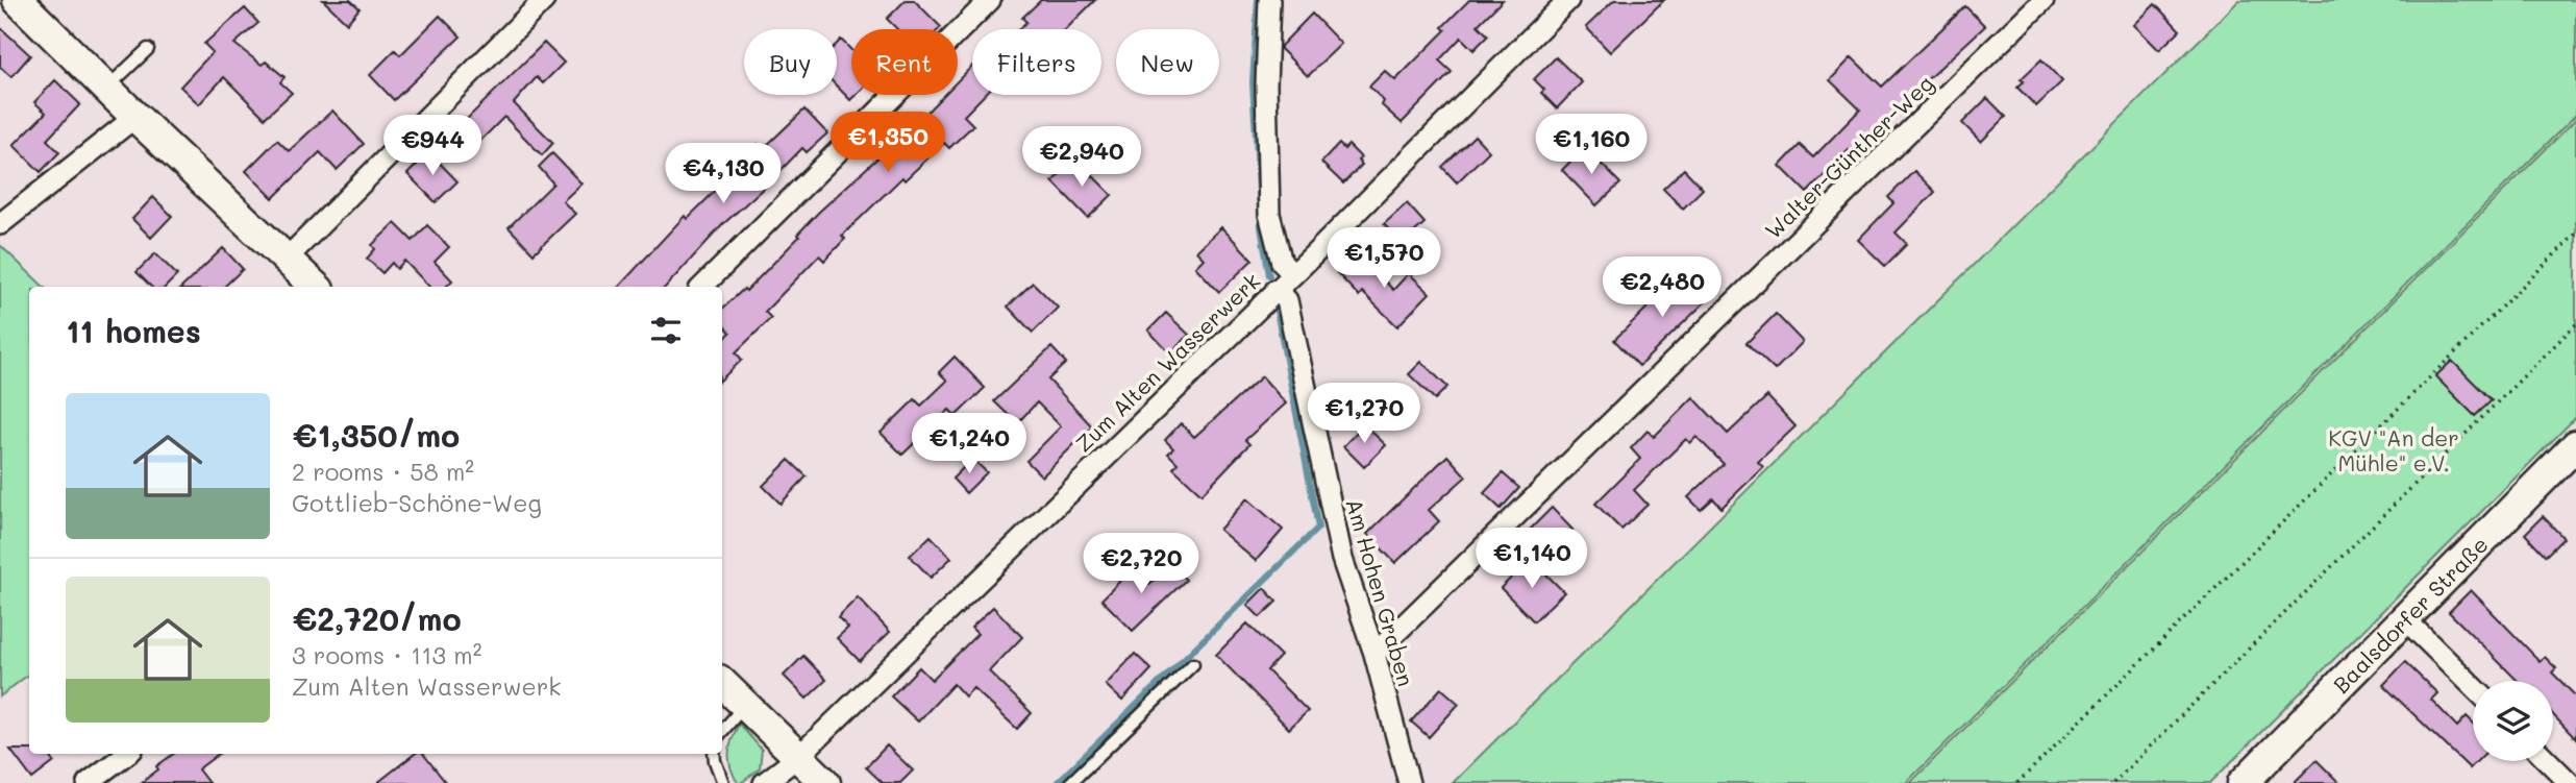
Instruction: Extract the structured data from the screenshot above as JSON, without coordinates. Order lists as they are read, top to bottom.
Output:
{
  "streets": {
    "street": [
      "Walter-Günther-Weg",
      "Zum Alten Wasserwerk",
      "Am Hohen Graben",
      "Baalsdorfer Straße"
    ]
  },
  "crossings": [
    ["Walter-Günther-Weg", "Am Hohen Graben"],
    ["Zum Alten Wasserwerk", "Am Hohen Graben"]
  ],
  "parks": ["KGV \"An der Mühle\" e.V."],
  "page": {
    "chip": [
      "Buy",
      "Rent",
      "Filters",
      "New"
    ],
    "price": [
      "€1,350",
      "€1,160",
      "€944",
      "€2,940",
      "€4,130",
      "€1,570",
      "€2,480",
      "€1,270",
      "€1,240",
      "€1,140",
      "€2,720"
    ],
    "heading": "11 homes",
    "list": [
      {
        "name": "€1,350/mo",
        "note": "2 rooms · 58 m² · Gottlieb-Schöne-Weg"
      },
      {
        "name": "€2,720/mo",
        "note": "3 rooms · 113 m² · Zum Alten Wasserwerk"
      }
    ]
  }
}
